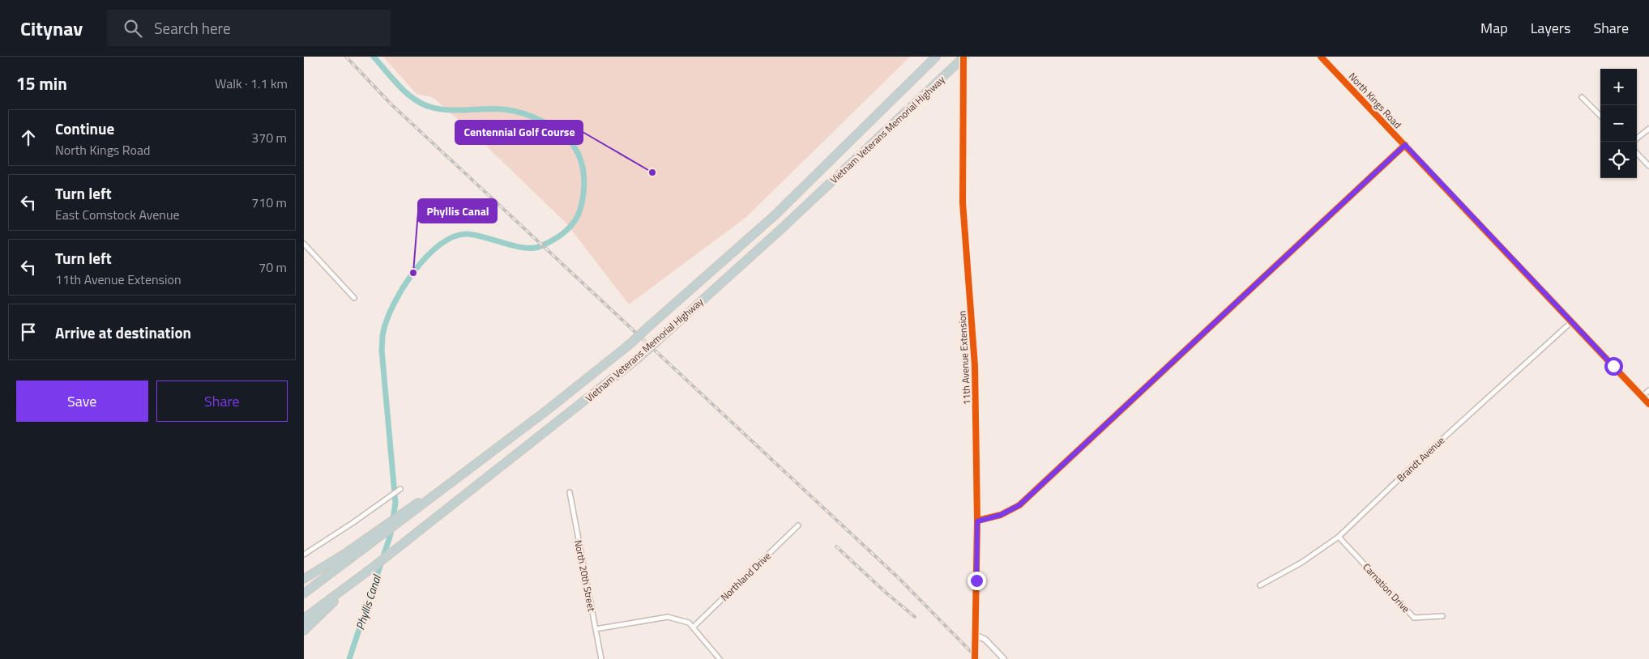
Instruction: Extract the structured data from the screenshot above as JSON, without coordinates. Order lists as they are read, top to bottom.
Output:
{
  "streets": {
    "highway": ["Vietnam Veterans Memorial Highway"],
    "street": [
      "North Kings Road",
      "11th Avenue Extension",
      "Brandt Avenue",
      "North 20th Street",
      "Northland Drive",
      "Carnation Drive"
    ]
  },
  "crossings": [
    ["North Kings Road", "Brandt Avenue"],
    ["Vietnam Veterans Memorial Highway", "11th Avenue Extension"],
    ["Brandt Avenue", "Carnation Drive"]
  ],
  "water": ["Phyllis Canal"],
  "places": ["Centennial Golf Course", "Phyllis Canal"],
  "page": {
    "header": "Citynav",
    "search": "Search here",
    "nav": ["Map", "Layers", "Share"],
    "heading": ["15 min", "Walk · 1.1 km"],
    "map_buttons": ["+", "−"],
    "list": [
      ["Continue", "North Kings Road", "370 m"],
      ["Turn left", "East Comstock Avenue", "710 m"],
      ["Turn left", "11th Avenue Extension", "70 m"],
      "Arrive at destination"
    ],
    "buttons": ["Save", "Share"]
  }
}
